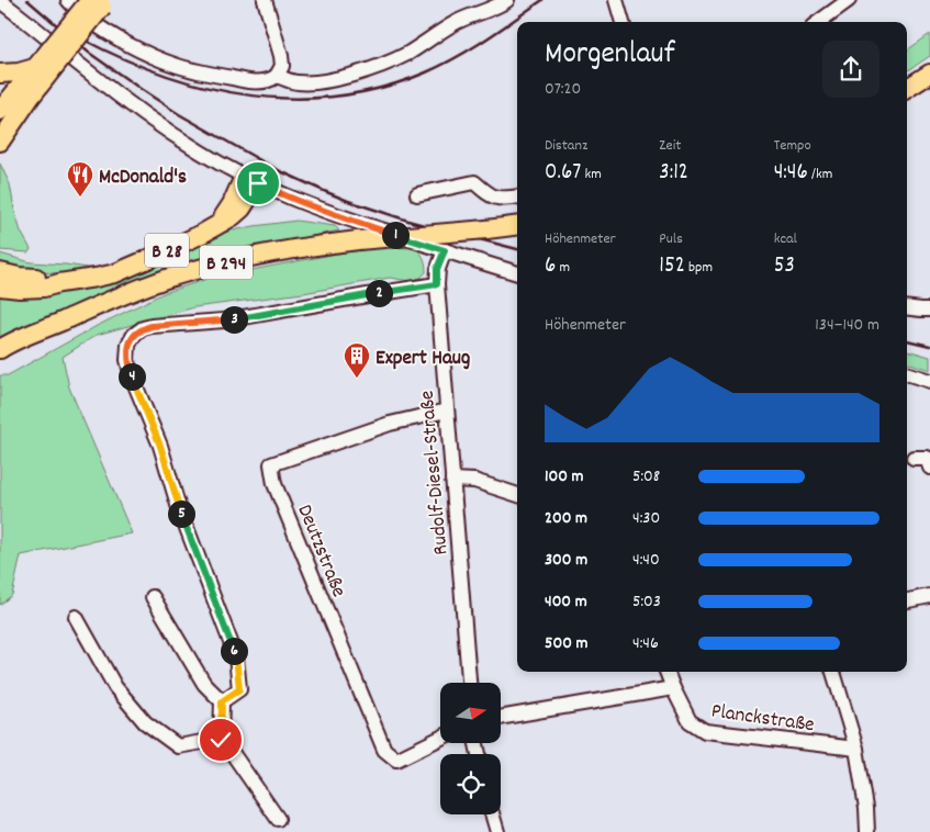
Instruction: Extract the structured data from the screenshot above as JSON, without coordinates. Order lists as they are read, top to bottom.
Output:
{
  "streets": {
    "main road": ["B 28", "B 294"],
    "street": ["Rudolf-Diesel-Straße", "Deutzstraße", "Planckstraße"]
  },
  "crossings": [
    ["Rudolf-Diesel-Straße", "Deutzstraße"]
  ],
  "places": {
    "restaurant": ["McDonald's"],
    "building": ["Expert Haug"]
  },
  "north": "right",
  "page": {
    "heading": ["Morgenlauf", "07:20"],
    "stats": [
      ["Distanz", "0.67 km"],
      ["Zeit", "3:12"],
      ["Tempo", "4:46 /km"],
      ["Höhenmeter", "6 m"],
      ["Puls", "152 bpm"],
      ["kcal", "53"]
    ],
    "pins": [
      "1",
      "2",
      "3",
      "4",
      "5",
      "6"
    ],
    "chart": ["Höhenmeter", "134–140 m"],
    "list": [
      {
        "name": "100 m",
        "note": "5:08"
      },
      {
        "name": "200 m",
        "note": "4:30"
      },
      {
        "name": "300 m",
        "note": "4:40"
      },
      {
        "name": "400 m",
        "note": "5:03"
      },
      {
        "name": "500 m",
        "note": "4:46"
      }
    ]
  }
}
